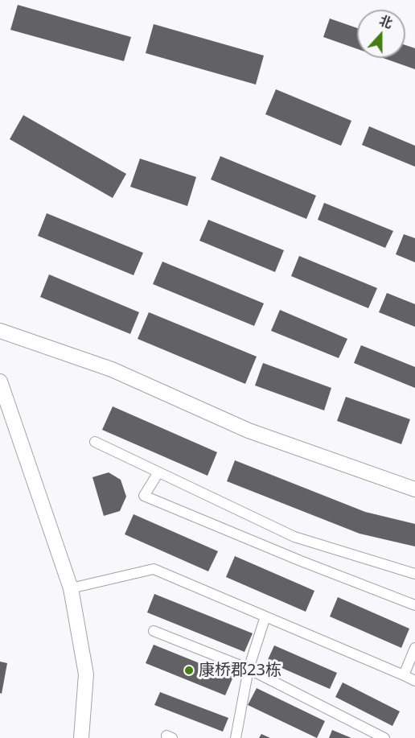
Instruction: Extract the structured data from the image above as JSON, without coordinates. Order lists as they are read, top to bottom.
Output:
{
  "places": ["康桥郡23栋"],
  "north": "top"
}
